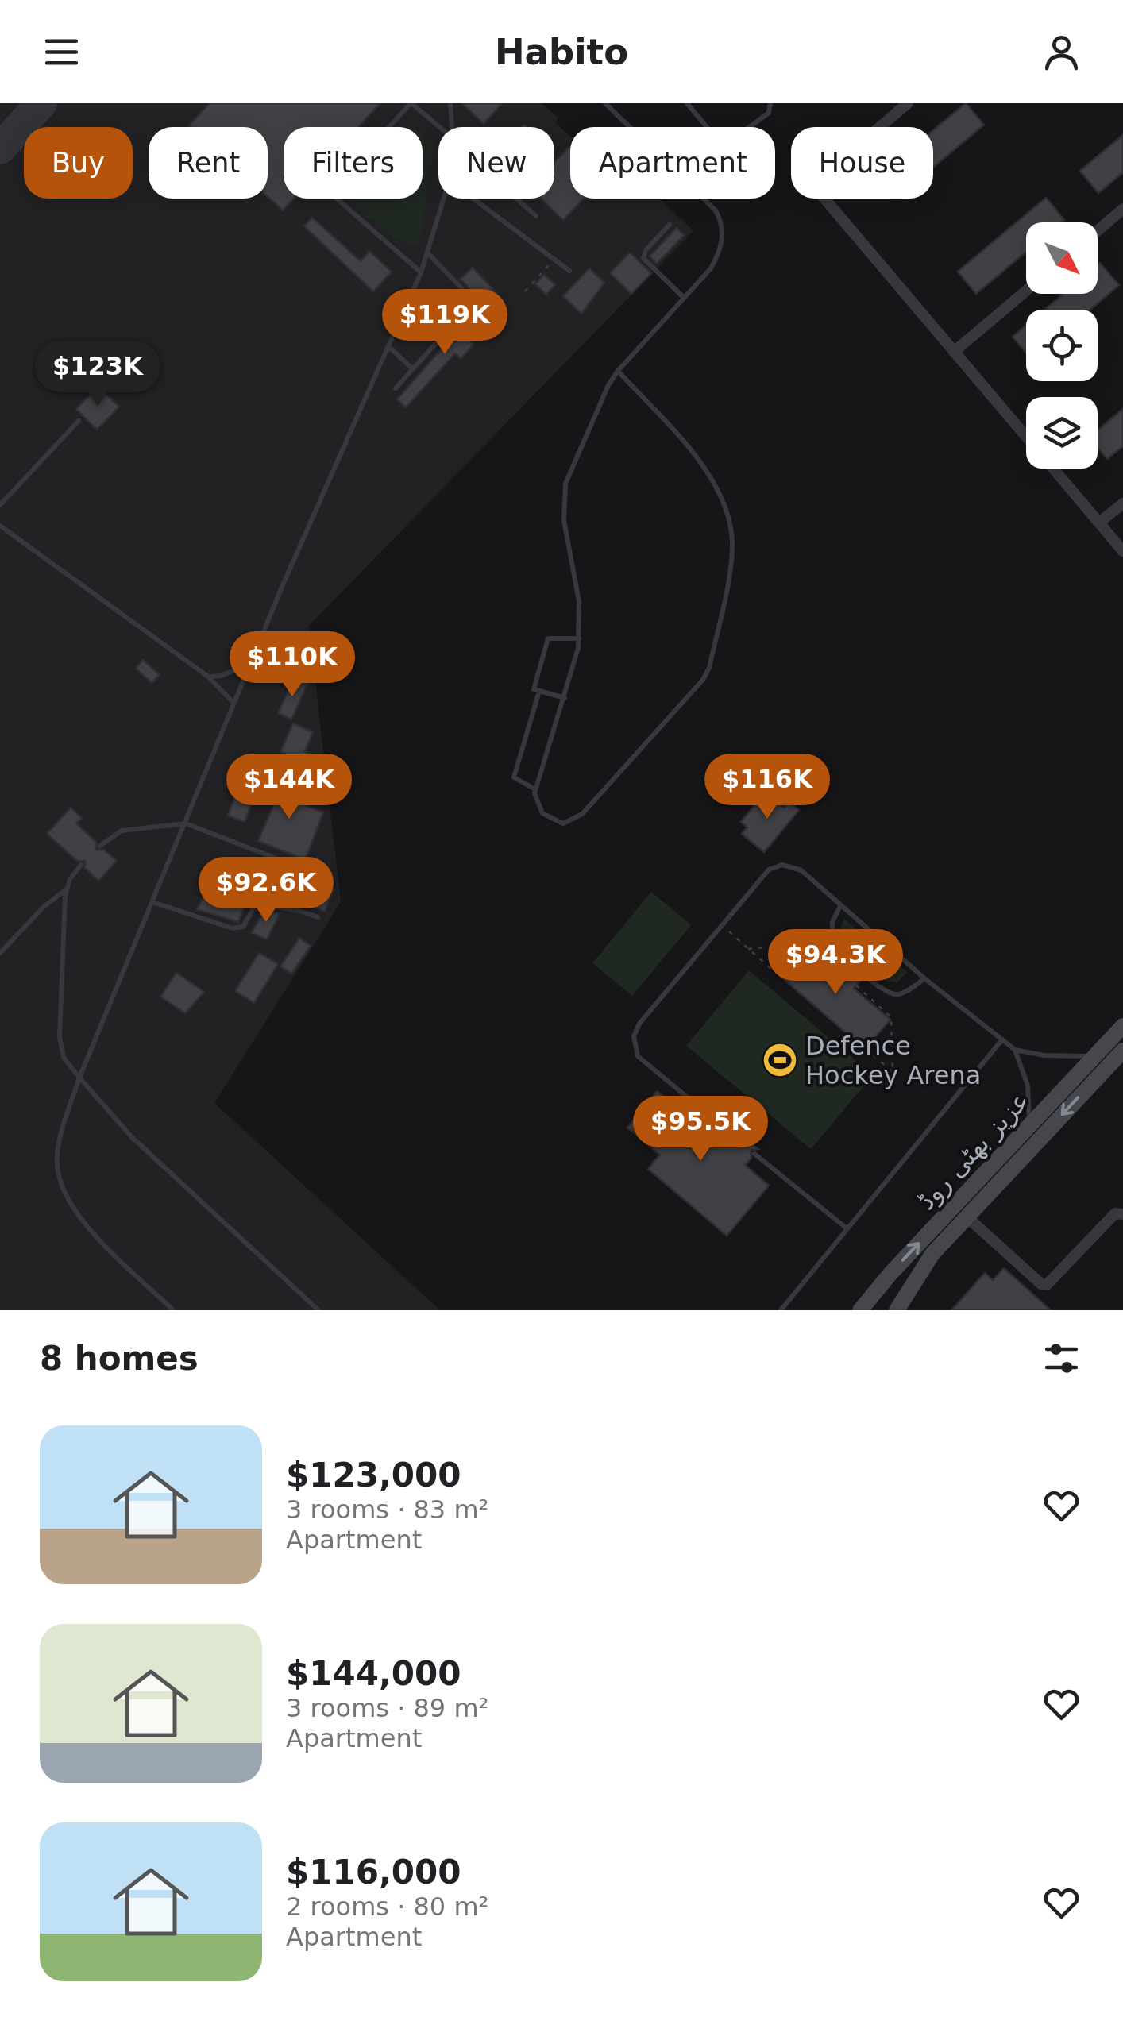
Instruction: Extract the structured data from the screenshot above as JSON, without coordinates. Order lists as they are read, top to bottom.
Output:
{
  "streets": {
    "main road": ["عزیز بھٹی روڈ"]
  },
  "places": {
    "sports": ["Defence Hockey Arena"]
  },
  "north": "bottom right",
  "page": {
    "header": "Habito",
    "chip": [
      "Buy",
      "Rent",
      "Filters",
      "New",
      "Apartment",
      "House"
    ],
    "price": [
      "$119K",
      "$123K",
      "$110K",
      "$144K",
      "$116K",
      "$92.6K",
      "$94.3K",
      "$95.5K"
    ],
    "heading": "8 homes",
    "list": [
      {
        "name": "$123,000",
        "note": "3 rooms · 83 m² · Apartment"
      },
      {
        "name": "$144,000",
        "note": "3 rooms · 89 m² · Apartment"
      },
      {
        "name": "$116,000",
        "note": "2 rooms · 80 m² · Apartment"
      }
    ]
  }
}
